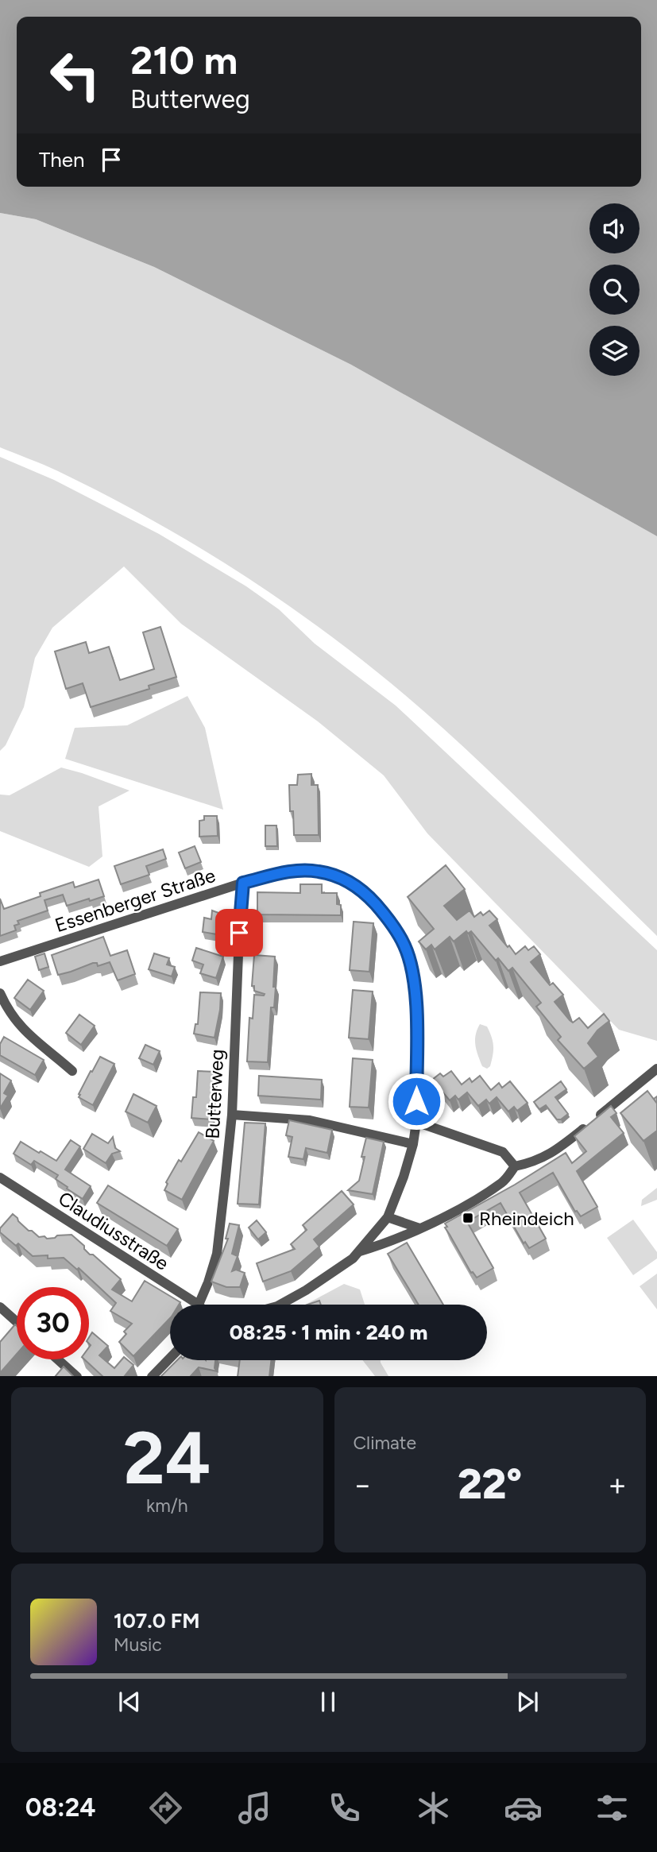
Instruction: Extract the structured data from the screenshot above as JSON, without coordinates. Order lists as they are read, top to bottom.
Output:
{
  "streets": {
    "street": ["Essenberger Straße", "Butterweg", "Claudiusstraße"]
  },
  "crossings": [
    ["Essenberger Straße", "Butterweg"],
    ["Butterweg", "Claudiusstraße"]
  ],
  "places": {
    "transit": ["Rheindeich"]
  },
  "page": {
    "turn": ["210 m", "Butterweg"],
    "then": "Then",
    "limit": "30",
    "trip": "08:25 · 1 min · 240 m",
    "tile": [
      ["24", "km/h"],
      "Climate"
    ],
    "heat": ["−", "22°", "+"],
    "song": ["107.0 FM", "Music"],
    "tabs": "08:24"
  }
}
